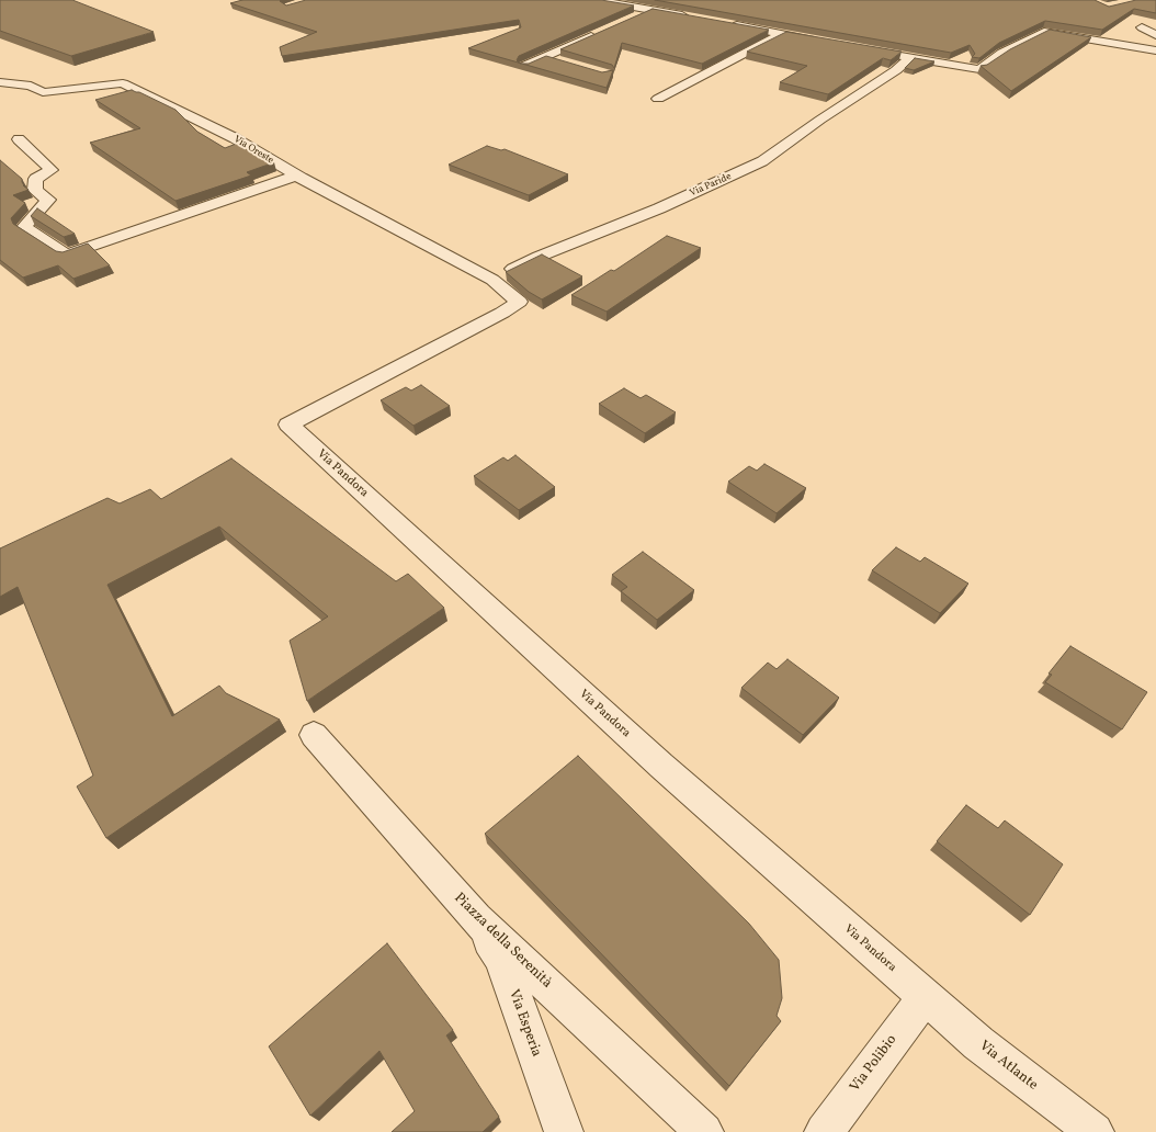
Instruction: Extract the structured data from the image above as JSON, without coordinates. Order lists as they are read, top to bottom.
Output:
{
  "streets": {
    "street": [
      "Via Oreste",
      "Via Paride",
      "Via Pandora",
      "Piazza della Serenità",
      "Via Esperia",
      "Via Polibio",
      "Via Atlante"
    ]
  },
  "crossings": [
    ["Via Oreste", "Via Paride"],
    ["Via Oreste", "Via Pandora"],
    ["Via Pandora", "Via Polibio"],
    ["Via Pandora", "Via Atlante"],
    ["Piazza della Serenità", "Via Esperia"],
    ["Via Polibio", "Via Atlante"]
  ]
}
